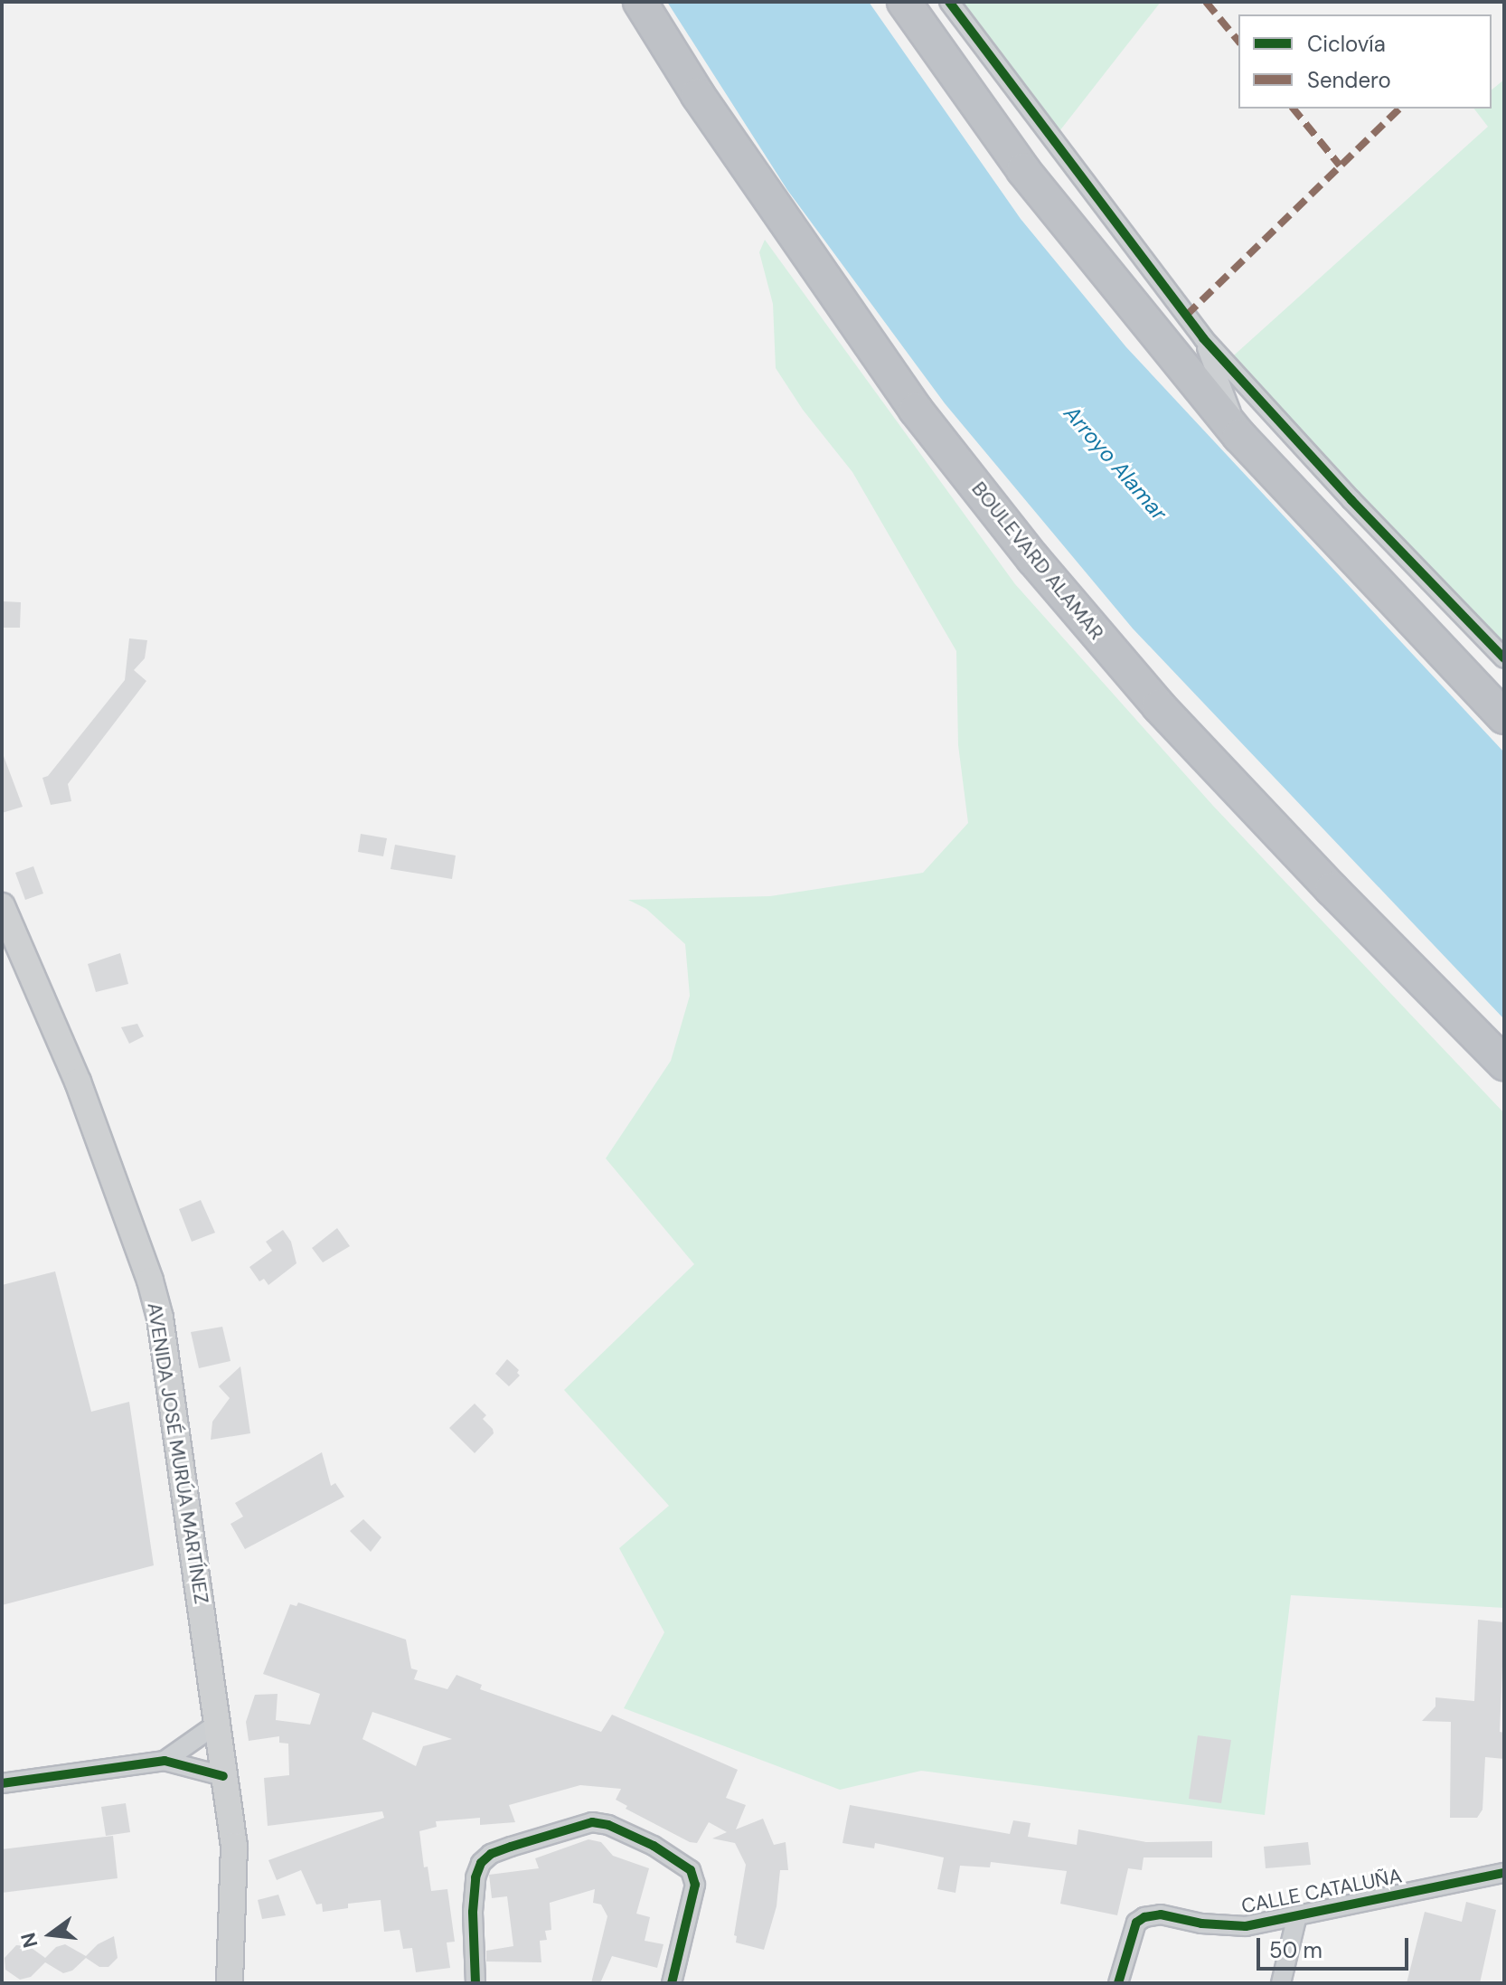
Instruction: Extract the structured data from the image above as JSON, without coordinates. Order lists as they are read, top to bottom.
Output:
{
  "streets": {
    "highway": ["BOULEVARD ALAMAR"],
    "main road": ["AVENIDA JOSÉ MURÚA MARTÍNEZ"],
    "street": ["CALLE CATALUÑA"]
  },
  "water": ["Arroyo Alamar"],
  "legend": ["Ciclovía", "Sendero"],
  "scale_bar": "50 m",
  "north": "left"
}
